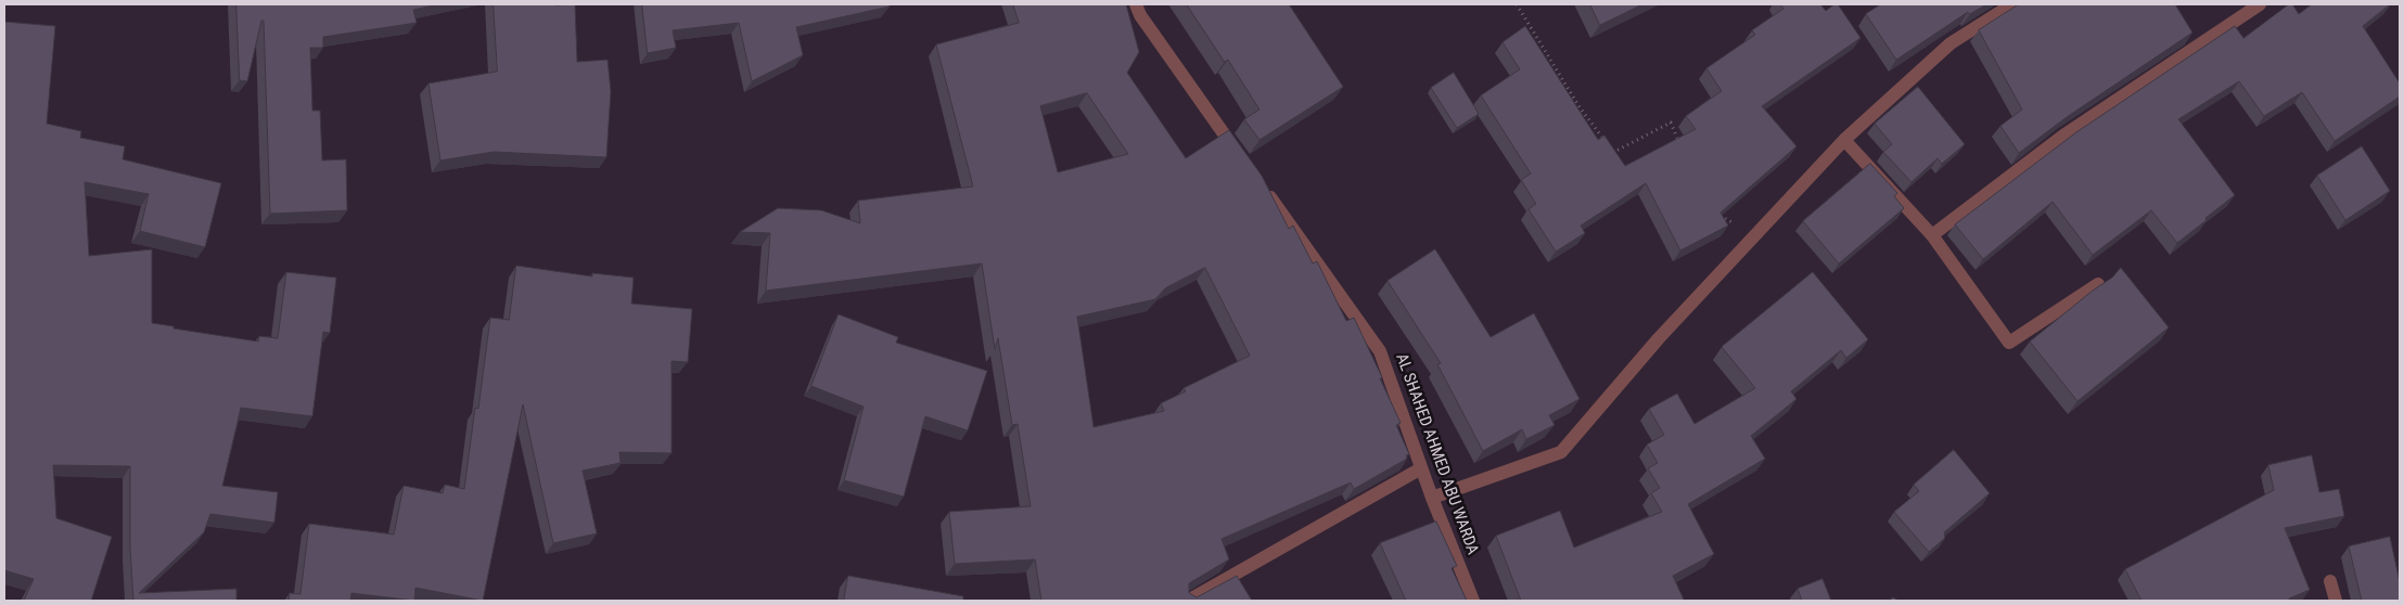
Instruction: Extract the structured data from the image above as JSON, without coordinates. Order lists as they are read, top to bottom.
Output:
{
  "streets": {
    "street": ["AL SHAHED AHMED ABU WARDA"]
  }
}
